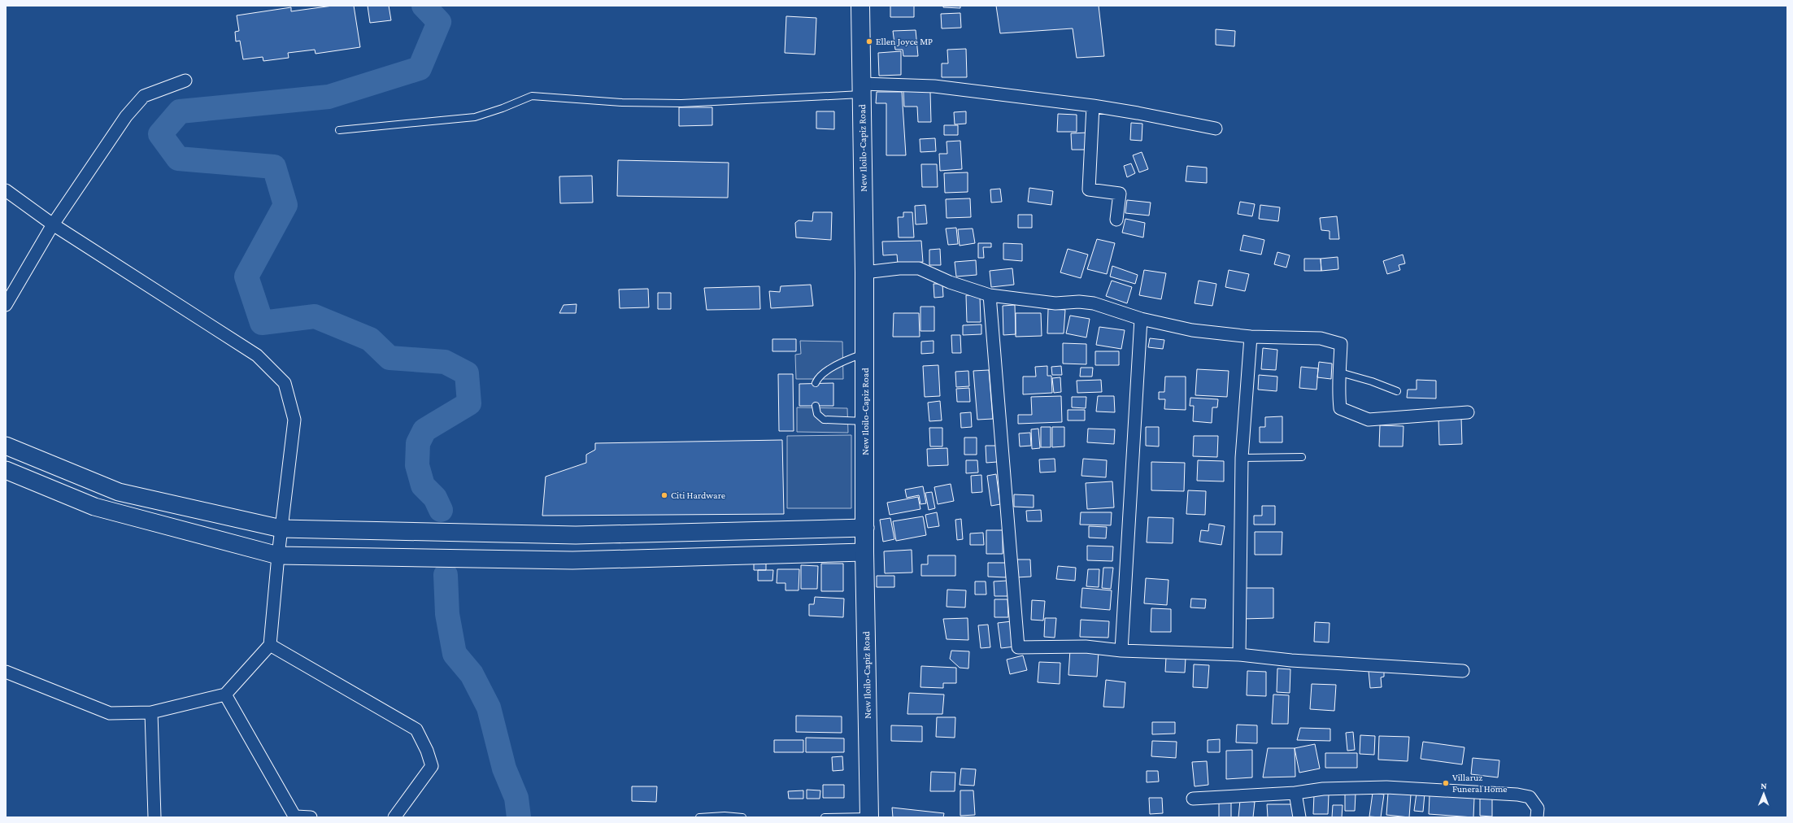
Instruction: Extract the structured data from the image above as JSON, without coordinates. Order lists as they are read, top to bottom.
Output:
{
  "streets": {
    "highway": ["New Iloilo-Capiz Road"]
  },
  "places": ["Ellen Joyce MP", "Citi Hardware", "Villaruz Funeral Home"],
  "north": "top"
}
